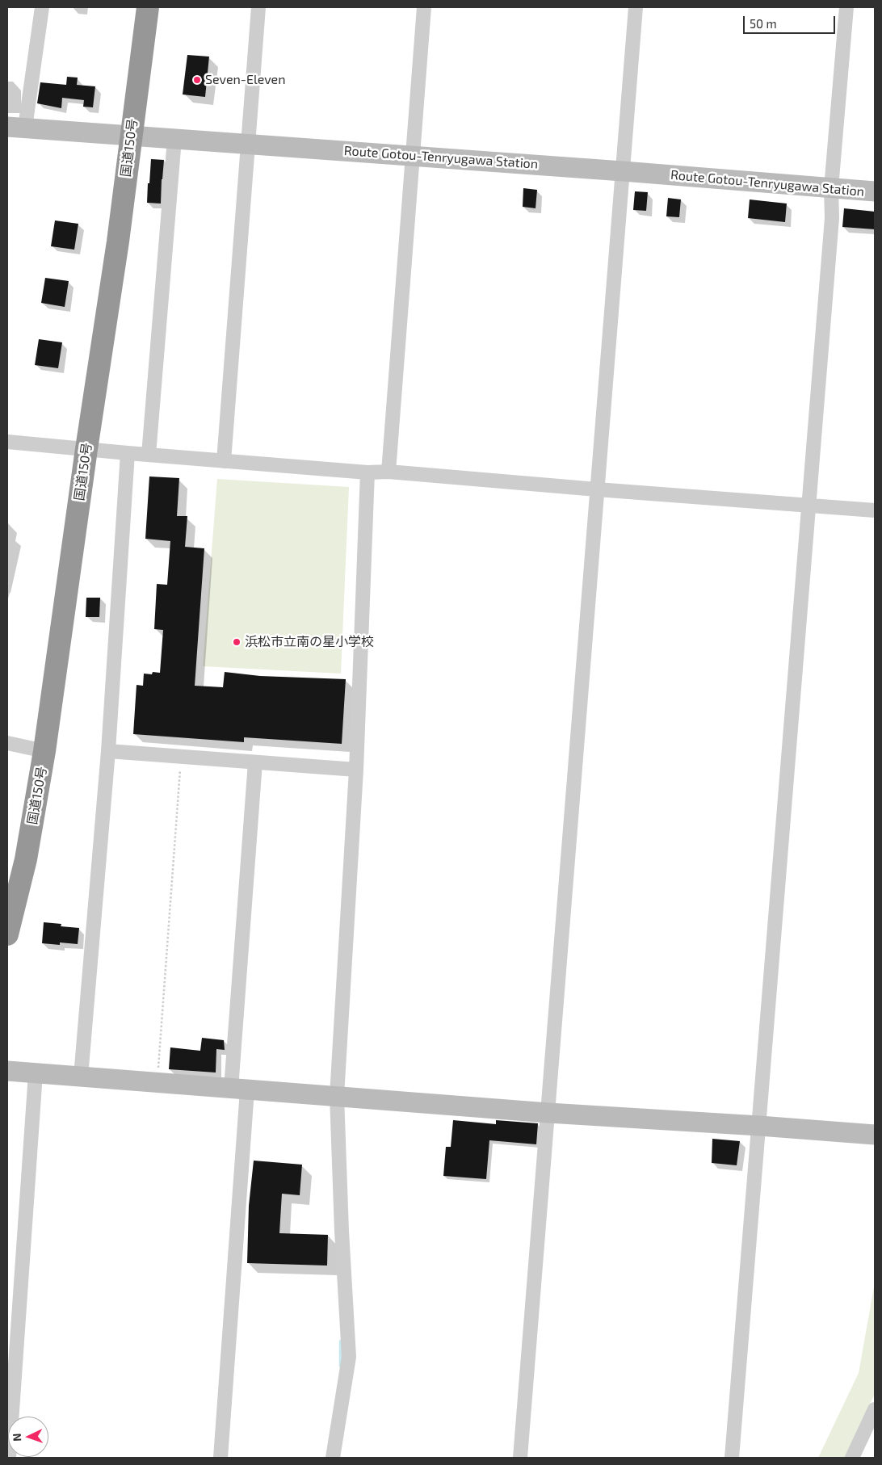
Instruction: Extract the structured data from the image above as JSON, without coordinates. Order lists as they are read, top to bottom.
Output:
{
  "streets": {
    "highway": ["国道150号"],
    "street": ["Route Gotou-Tenryugawa Station"]
  },
  "crossings": [
    ["国道150号", "Route Gotou-Tenryugawa Station"]
  ],
  "places": ["Seven-Eleven", "浜松市立南の星小学校"],
  "scale_bar": "50 m",
  "north": "left"
}
